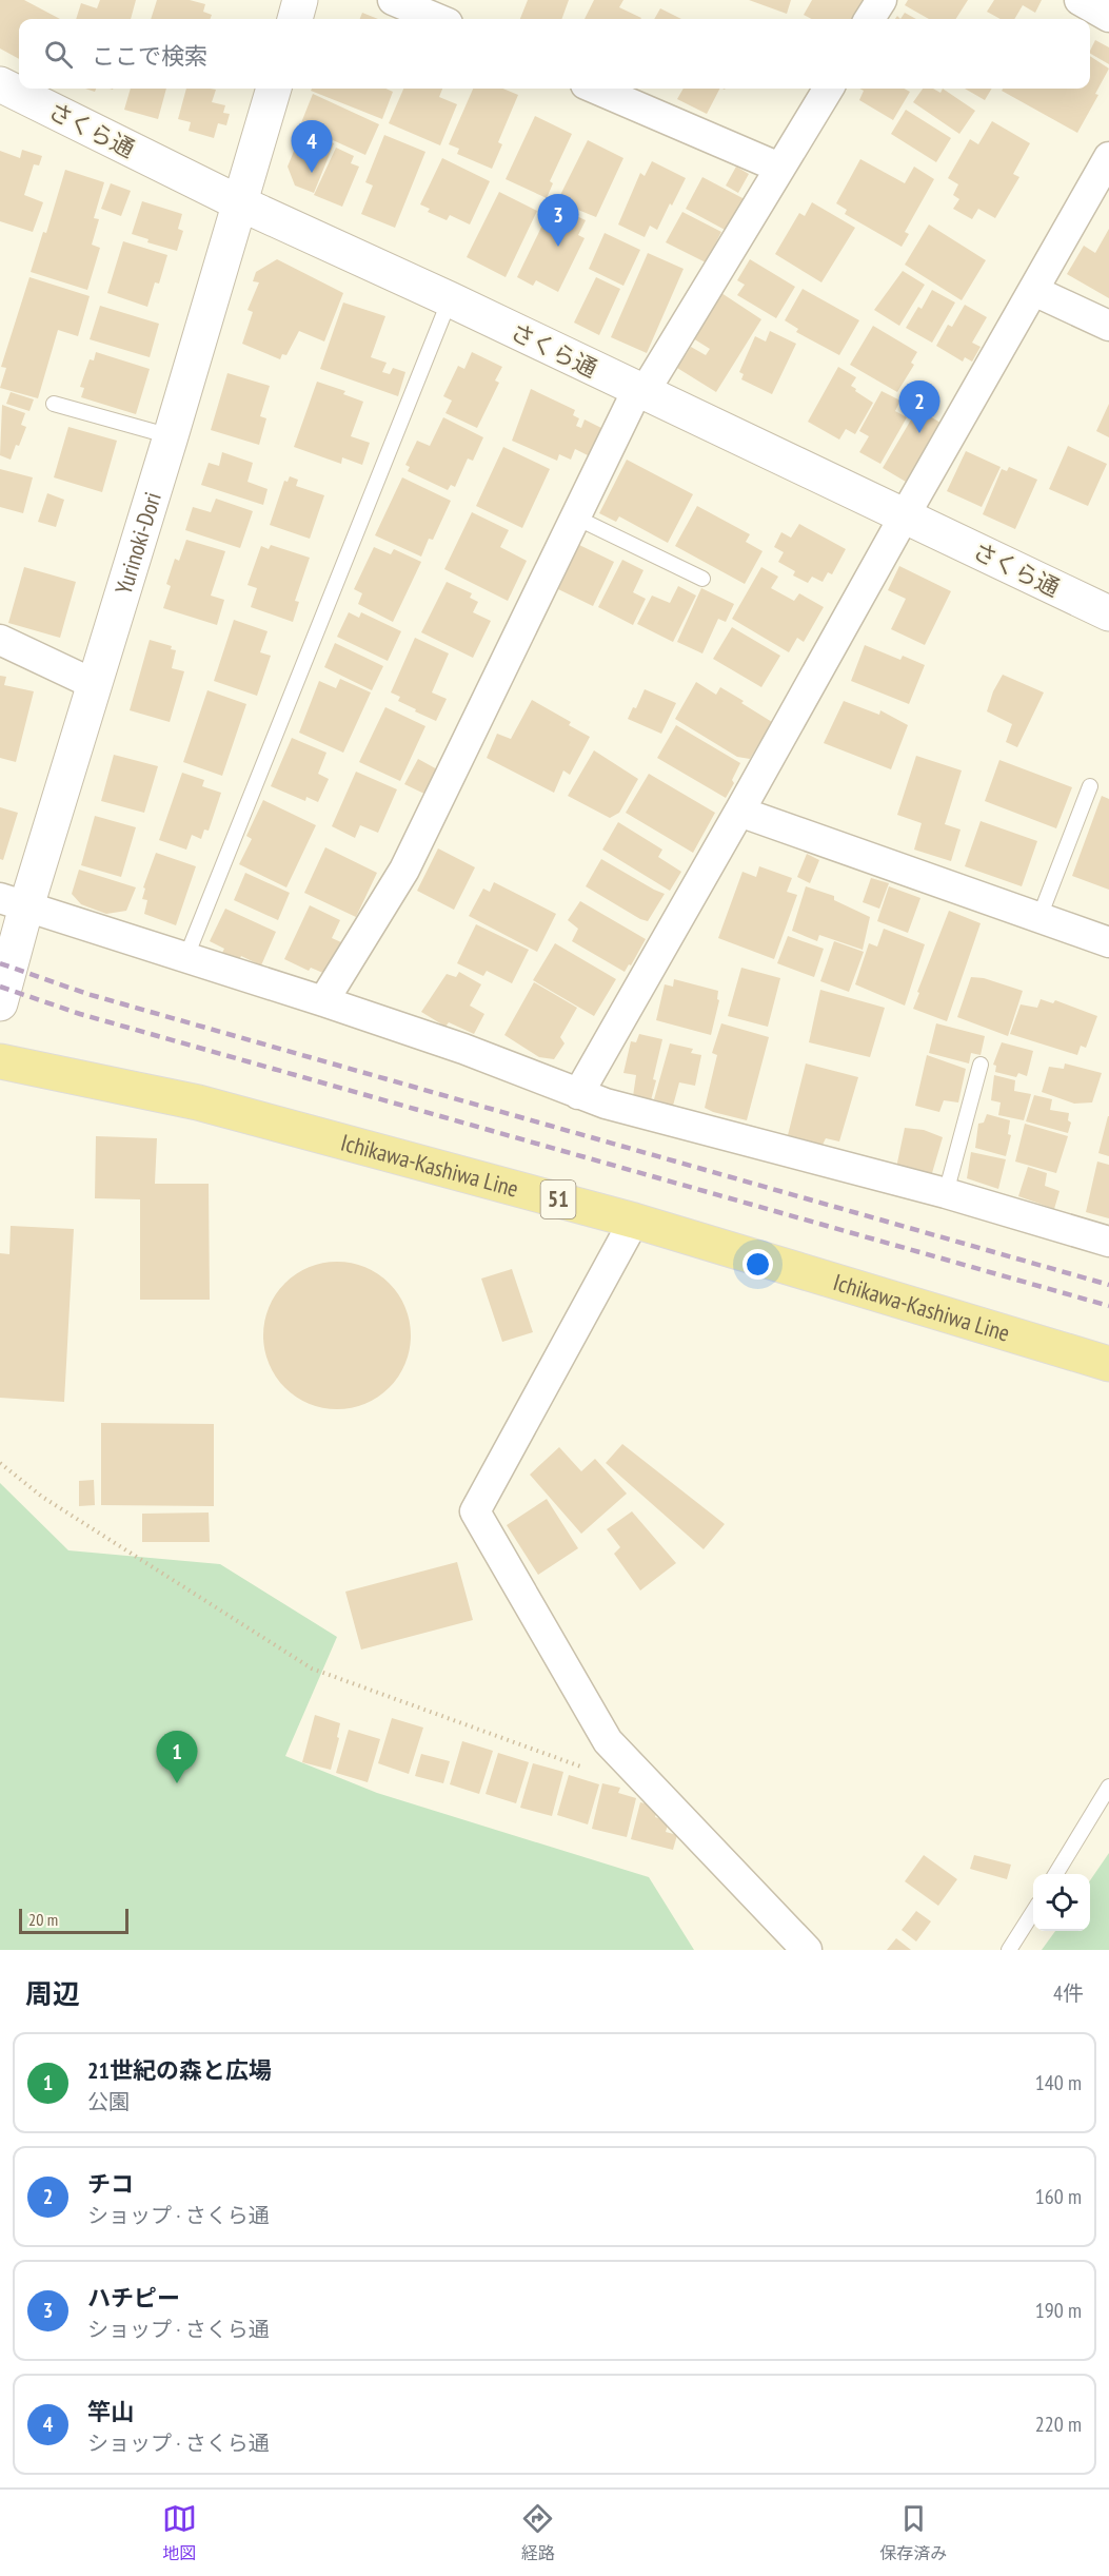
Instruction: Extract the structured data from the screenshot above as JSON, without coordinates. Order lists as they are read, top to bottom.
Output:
{
  "streets": {
    "main road": ["Ichikawa-Kashiwa Line", "51"],
    "street": ["さくら通", "Yurinoki-Dori"]
  },
  "crossings": [
    ["さくら通", "Yurinoki-Dori"]
  ],
  "scale_bar": "20 m",
  "page": {
    "search": "ここで検索",
    "pins": [
      "4",
      "3",
      "2",
      "1"
    ],
    "scale": "20 m",
    "heading": ["周辺", "4件"],
    "list": [
      {
        "mark": "1",
        "name": "21世紀の森と広場",
        "note": "公園",
        "value": "140 m"
      },
      {
        "mark": "2",
        "name": "チコ",
        "note": "ショップ · さくら通",
        "value": "160 m"
      },
      {
        "mark": "3",
        "name": "ハチピー",
        "note": "ショップ · さくら通",
        "value": "190 m"
      },
      {
        "mark": "4",
        "name": "竿山",
        "note": "ショップ · さくら通",
        "value": "220 m"
      }
    ],
    "nav": ["地図", "経路", "保存済み"]
  }
}
